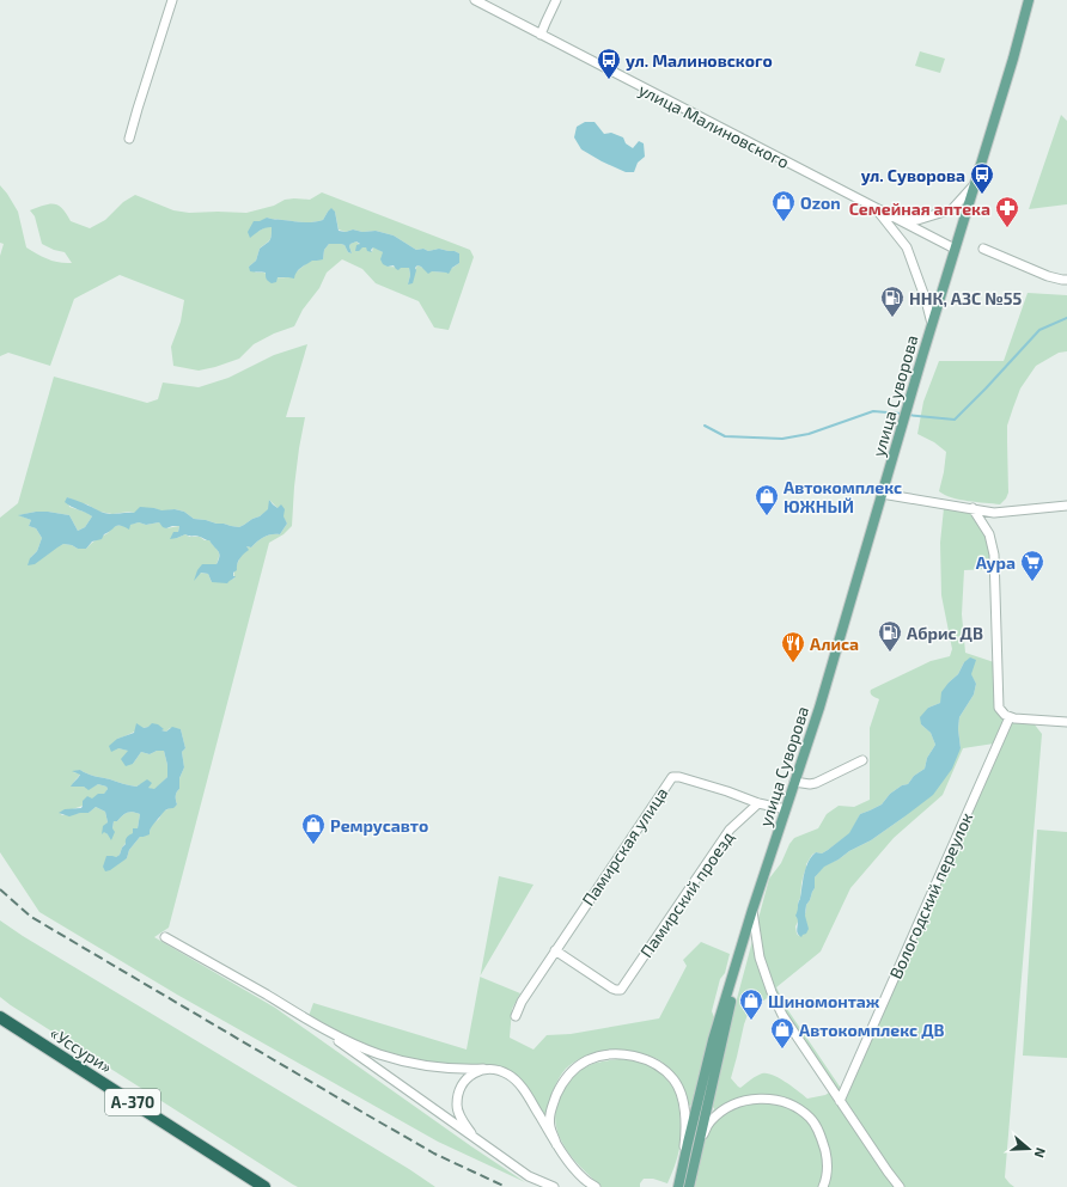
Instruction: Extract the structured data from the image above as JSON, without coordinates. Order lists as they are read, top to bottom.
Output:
{
  "streets": {
    "highway": ["«Уссури»", "А-370"],
    "main road": ["улица Суворова"],
    "street": [
      "улица Малиновского",
      "Памирская улица",
      "Памирский проезд",
      "Вологодский переулок"
    ]
  },
  "crossings": [
    ["улица Малиновского", "улица Суворова"],
    ["улица Суворова", "Памирская улица"],
    ["Памирская улица", "Памирский проезд"]
  ],
  "places": {
    "bus stop": ["ул. Малиновского", "ул. Суворова"],
    "shop": [
      "Ozon",
      "Автокомплекс ЮЖНЫЙ",
      "Ремрусавто",
      "Шиномонтаж",
      "Автокомплекс ДВ"
    ],
    "pharmacy": ["Семейная аптека"],
    "fuel station": ["ННК, АЗС №55", "Абрис ДВ"],
    "supermarket": ["Аура"],
    "restaurant": ["Алиса"]
  },
  "north": "right"
}
